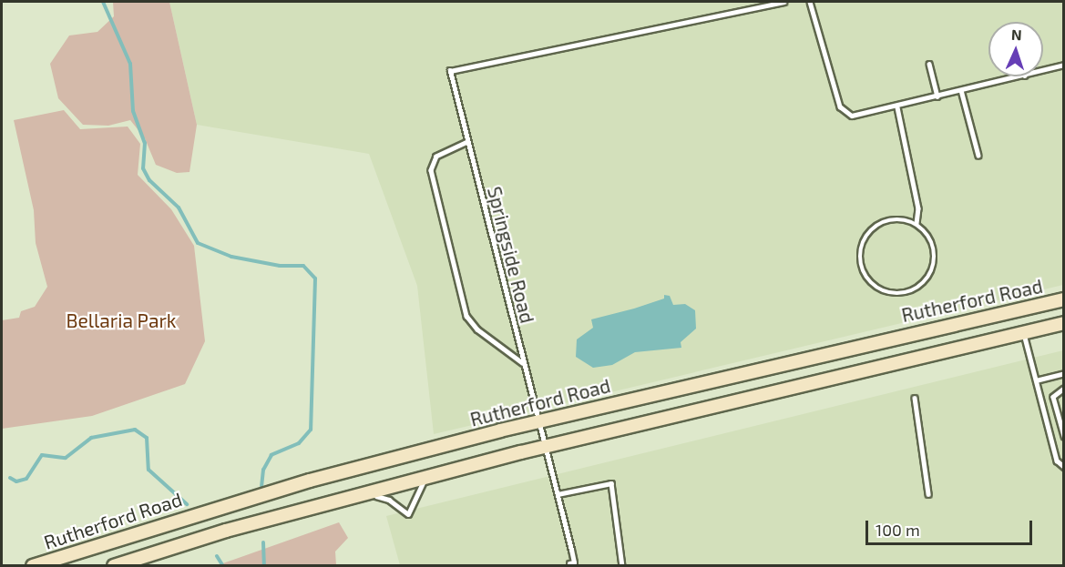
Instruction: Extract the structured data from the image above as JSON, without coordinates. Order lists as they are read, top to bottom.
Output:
{
  "streets": {
    "main road": ["Rutherford Road"],
    "lane": ["Springside Road"]
  },
  "crossings": [
    ["Springside Road", "Rutherford Road"]
  ],
  "parks": ["Bellaria Park"],
  "scale_bar": "100 m",
  "north": "top"
}
